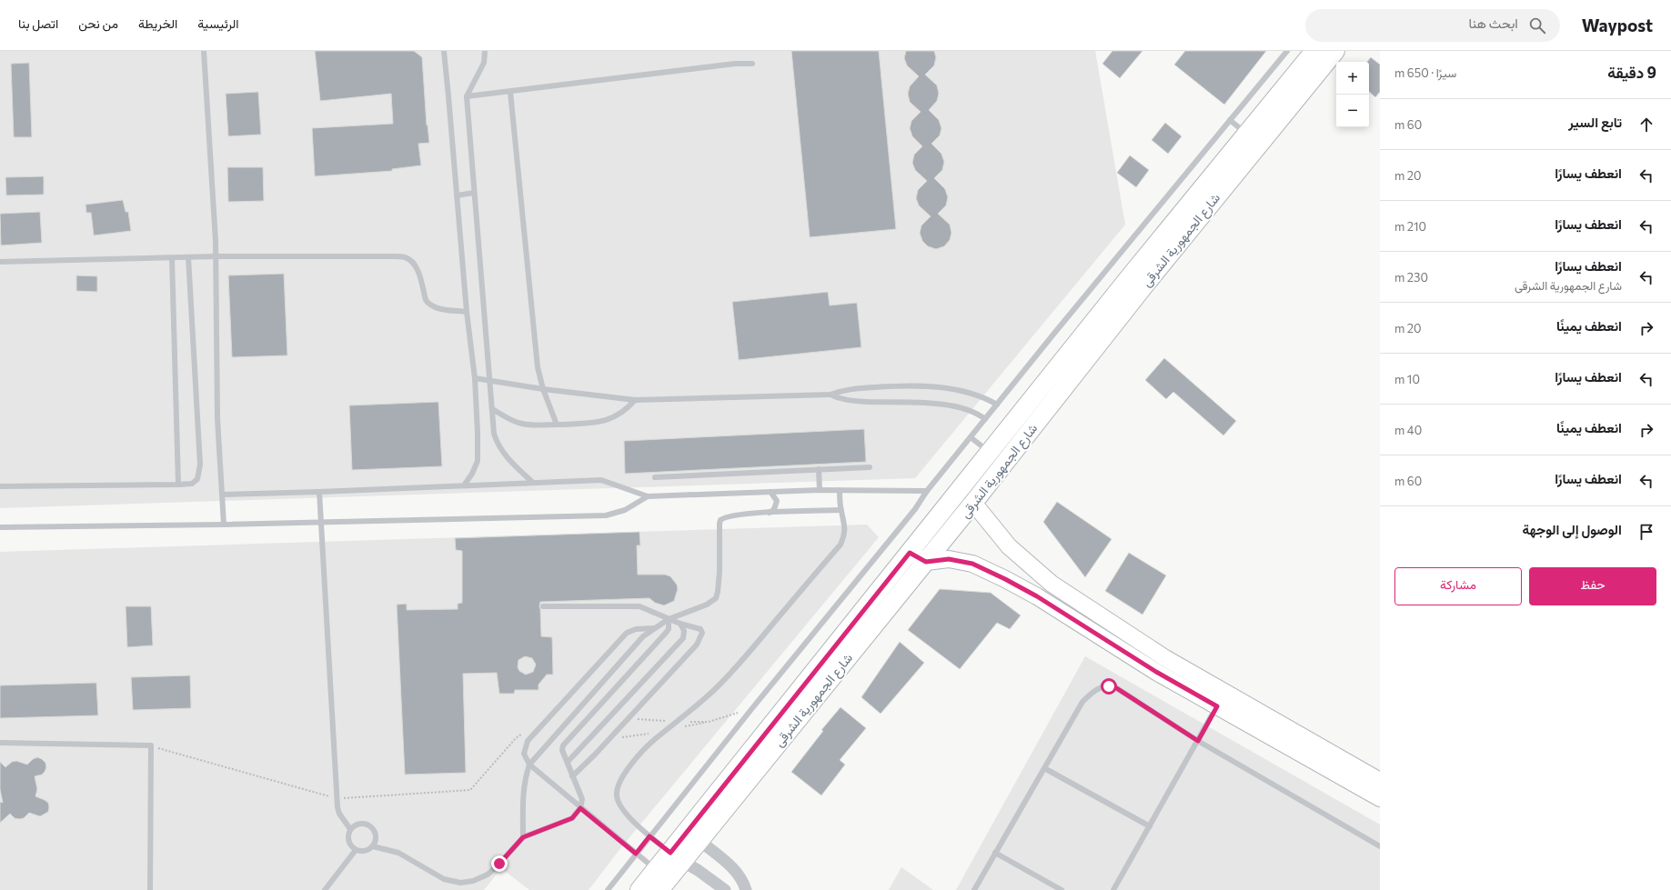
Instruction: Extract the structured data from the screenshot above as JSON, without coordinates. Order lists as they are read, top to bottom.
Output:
{
  "streets": {
    "main road": ["شارع الجمهورية الشرقى"]
  },
  "page": {
    "header": "Waypost",
    "search": "ابحث هنا",
    "nav": [
      "الرئيسية",
      "الخريطة",
      "من نحن",
      "اتصل بنا"
    ],
    "heading": ["9 دقيقة", "سيرًا · 650 m"],
    "map_buttons": ["+", "−"],
    "list": [
      ["تابع السير", "60 m"],
      ["انعطف يسارًا", "20 m"],
      ["انعطف يسارًا", "210 m"],
      ["انعطف يسارًا", "شارع الجمهورية الشرقى", "230 m"],
      ["انعطف يمينًا", "20 m"],
      ["انعطف يسارًا", "10 m"],
      ["انعطف يمينًا", "40 m"],
      ["انعطف يسارًا", "60 m"],
      "الوصول إلى الوجهة"
    ],
    "buttons": ["حفظ", "مشاركة"]
  }
}
